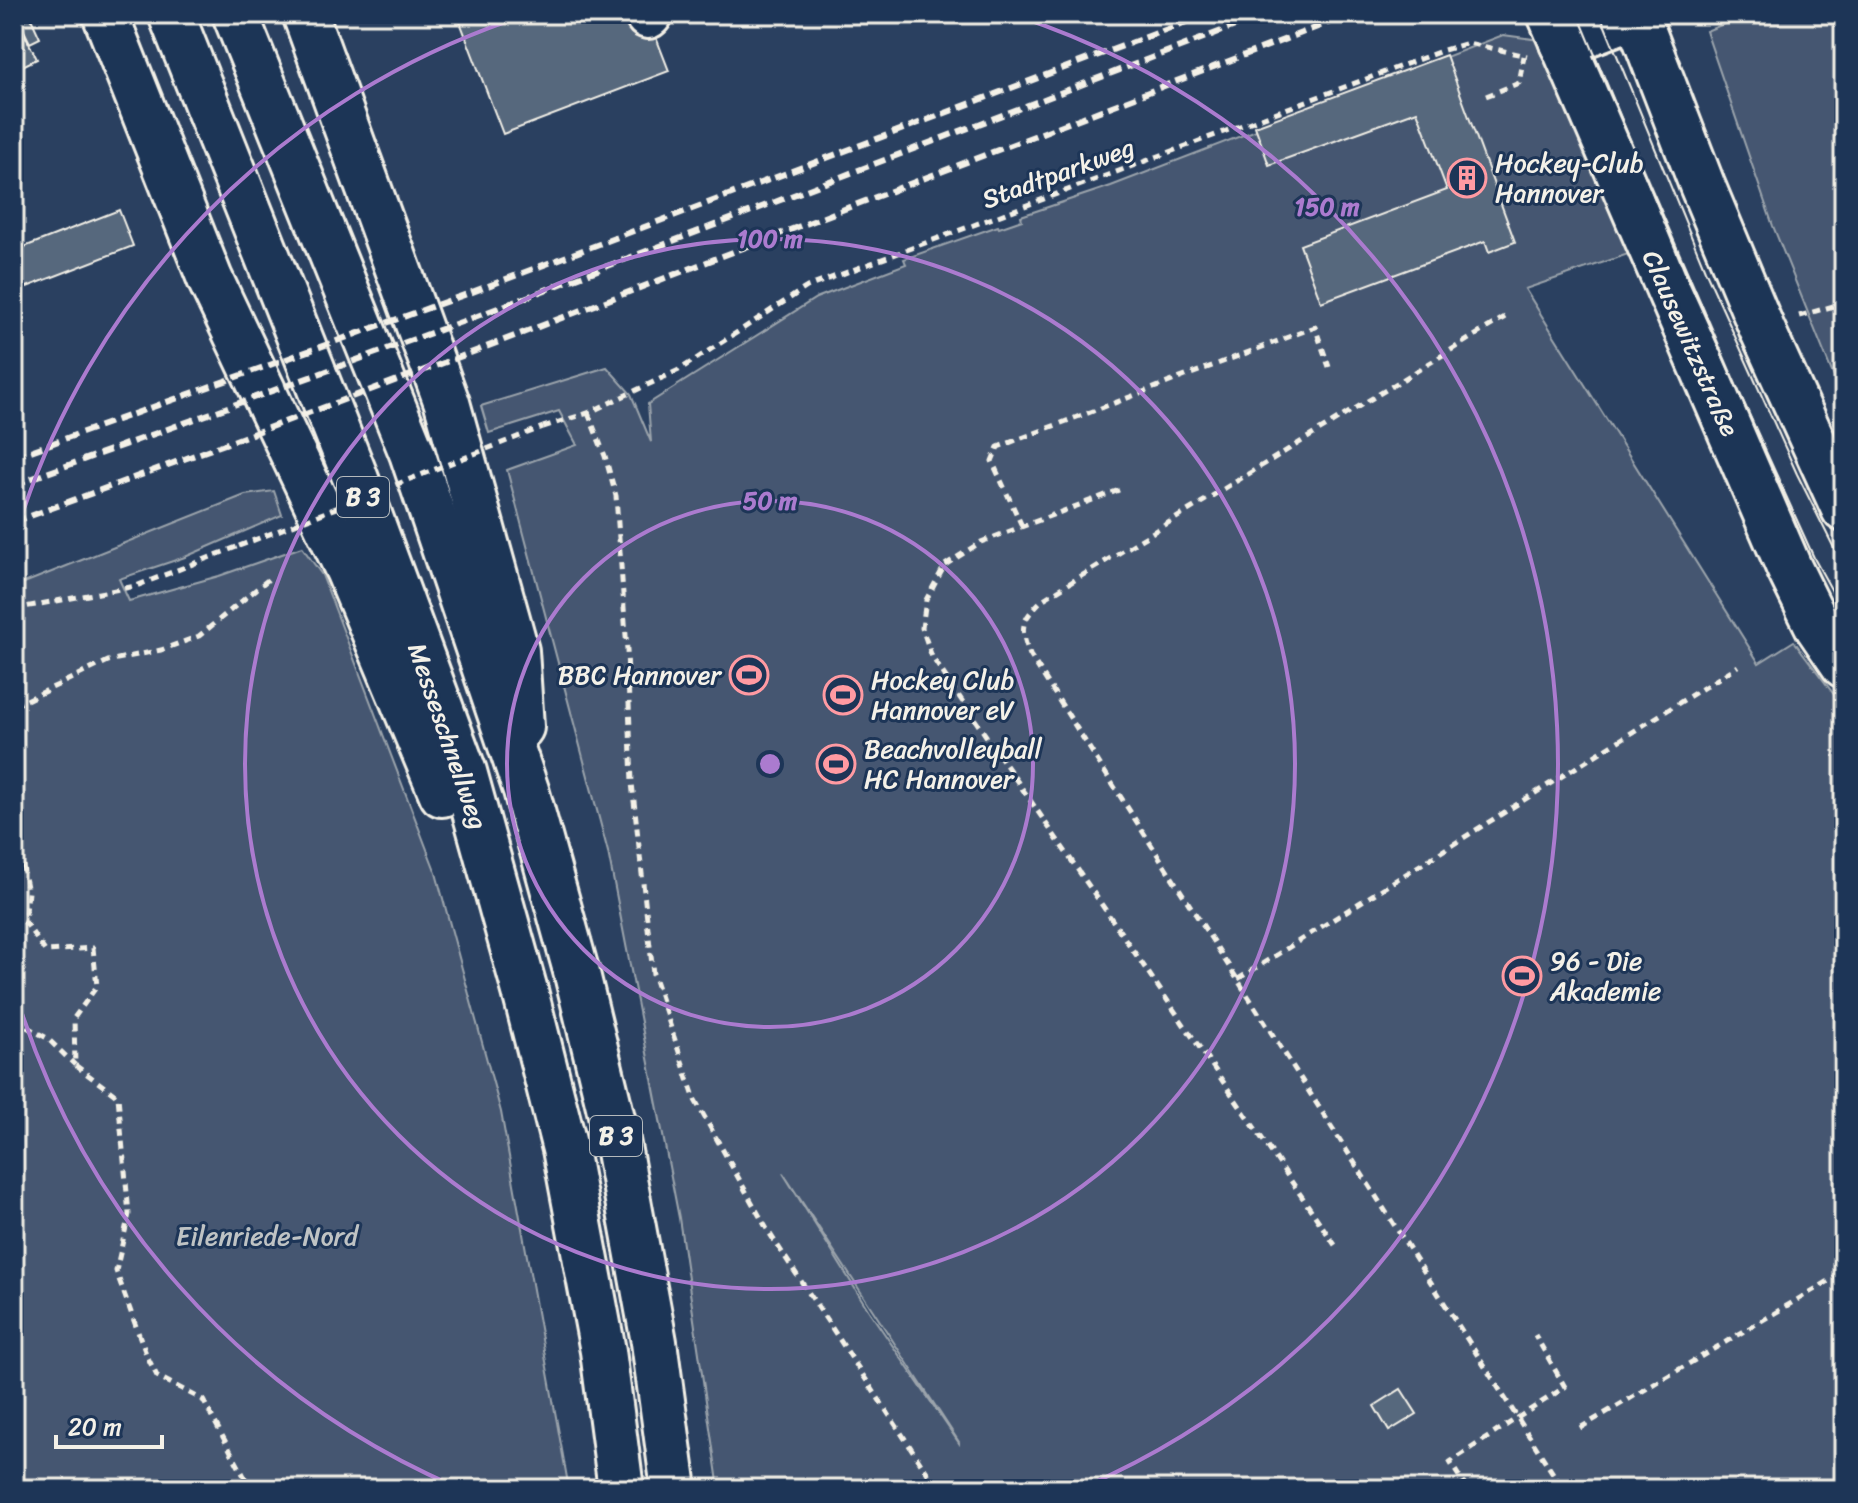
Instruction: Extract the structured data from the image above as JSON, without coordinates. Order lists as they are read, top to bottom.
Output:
{
  "streets": {
    "main road": ["Clausewitzstraße", "B 3", "Messeschnellweg"],
    "path": ["Stadtparkweg"]
  },
  "crossings": [
    ["Stadtparkweg", "Clausewitzstraße"]
  ],
  "parks": ["Eilenriede-Nord"],
  "places": {
    "building": ["Hockey-Club Hannover"],
    "sports": [
      "BBC Hannover",
      "Hockey Club Hannover eV",
      "Beachvolleyball HC Hannover",
      "96 - Die Akademie"
    ]
  },
  "scale_bar": "20 m",
  "rings": ["150 m", "100 m", "50 m"]
}
